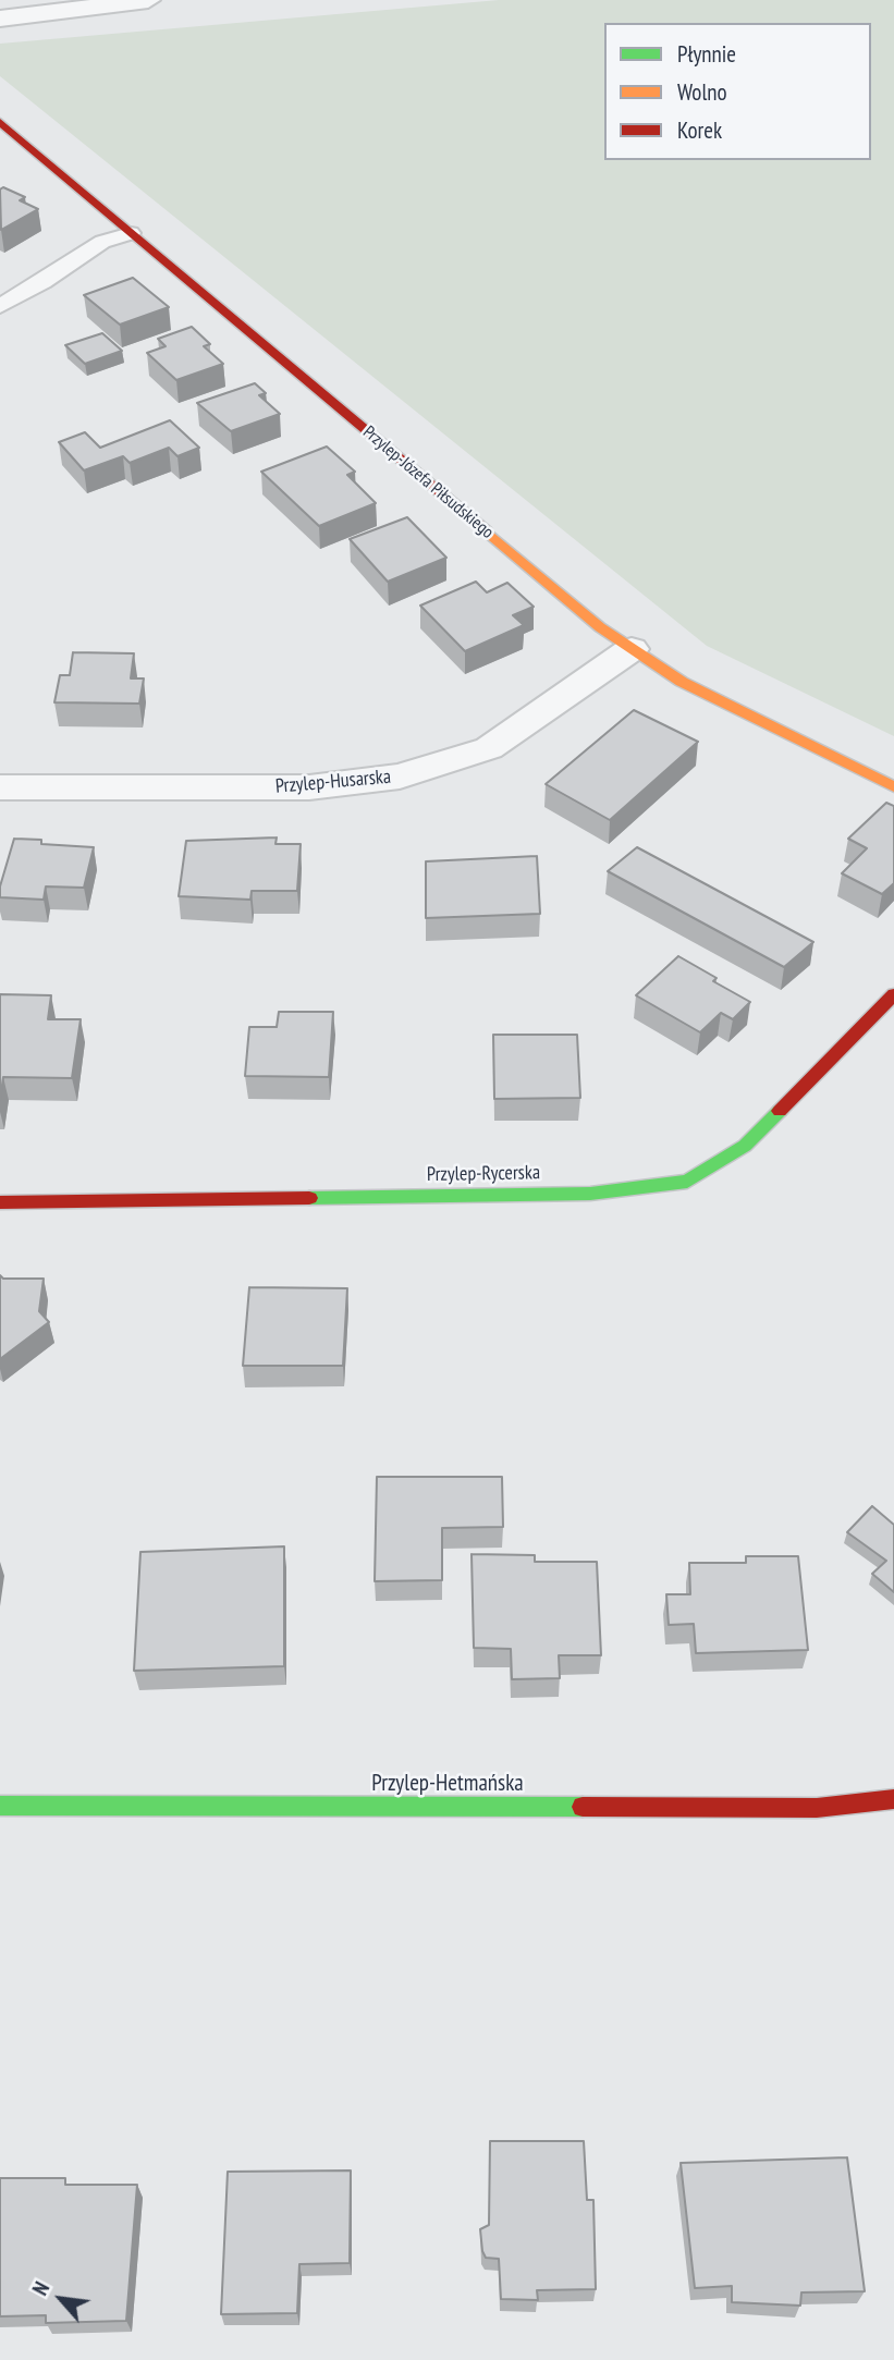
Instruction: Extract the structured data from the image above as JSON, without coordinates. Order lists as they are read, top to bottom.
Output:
{
  "streets": {
    "street": [
      "Przylep-Józefa Piłsudskiego",
      "Przylep-Husarska",
      "Przylep-Rycerska",
      "Przylep-Hetmańska"
    ]
  },
  "crossings": [
    ["Przylep-Józefa Piłsudskiego", "Przylep-Husarska"]
  ],
  "legend": ["Płynnie", "Wolno", "Korek"],
  "north": "top left"
}
